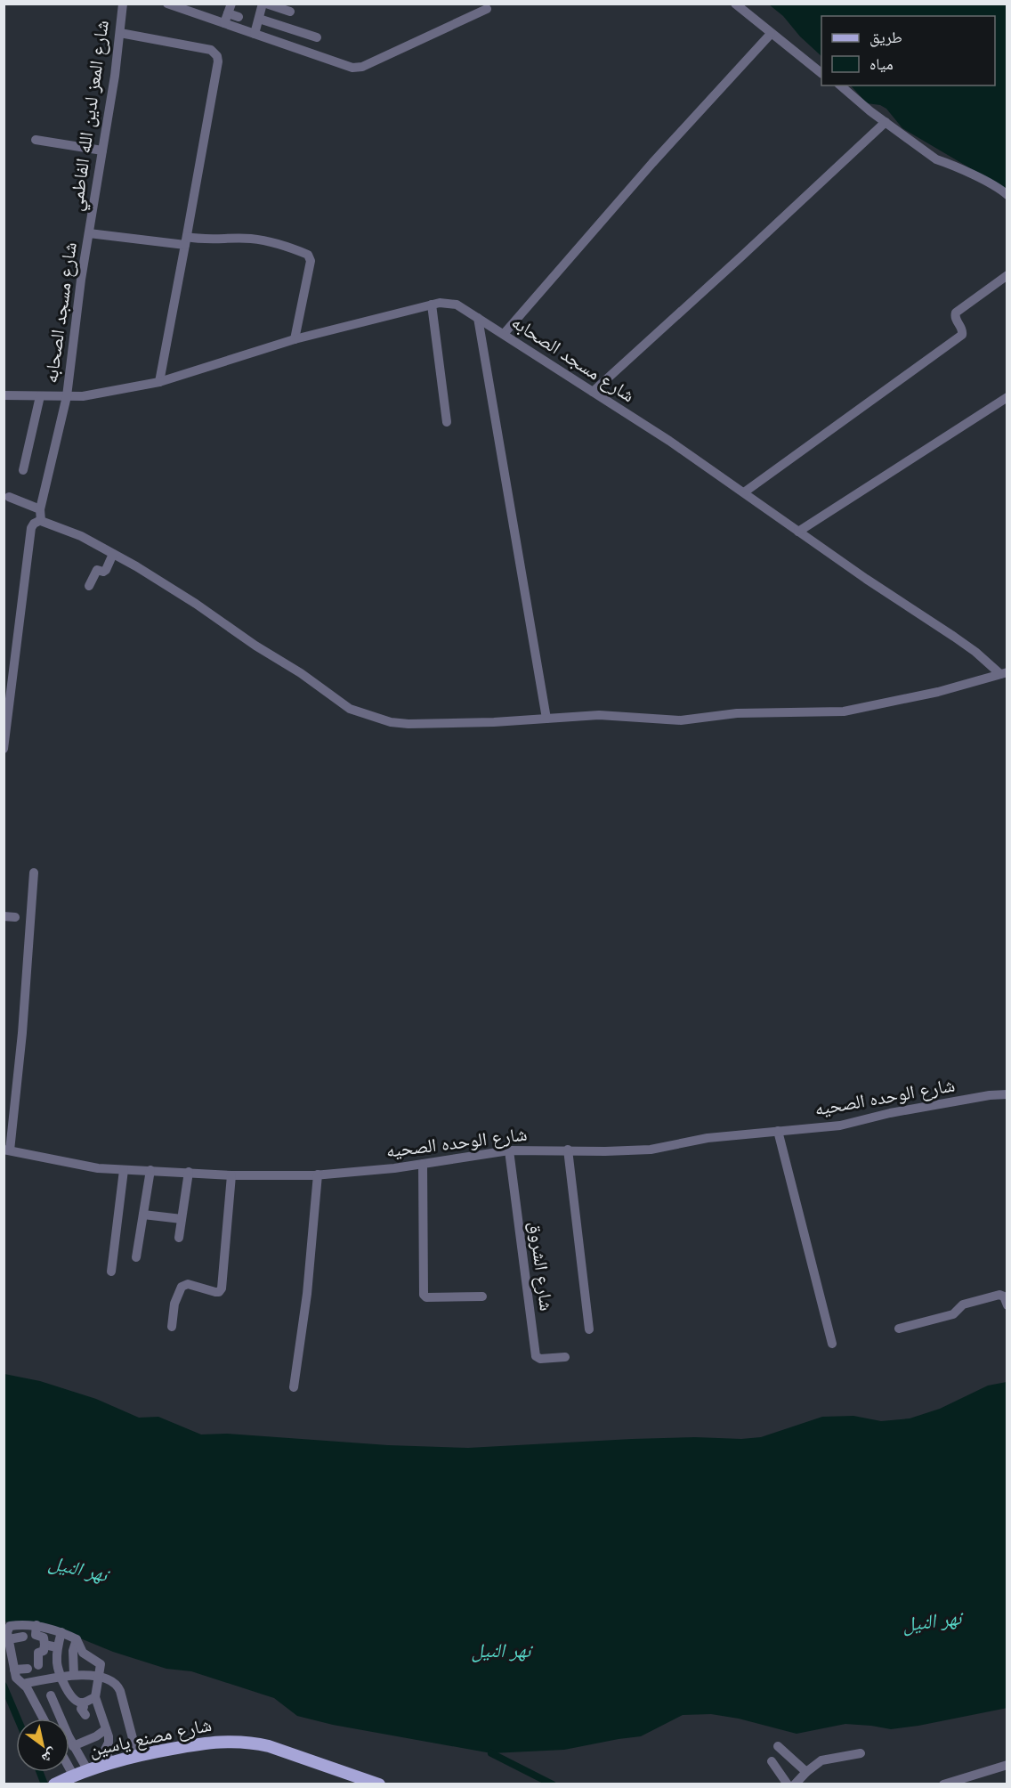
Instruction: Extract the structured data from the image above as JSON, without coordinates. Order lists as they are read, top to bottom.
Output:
{
  "streets": {
    "main road": ["شارع مصنع ياسين"],
    "street": [
      "شارع المعز لدين الله الفاطمي",
      "شارع مسجد الصحابه",
      "شارع الوحده الصحيه",
      "شارع الشروق"
    ]
  },
  "crossings": [
    ["شارع المعز لدين الله الفاطمي", "شارع مسجد الصحابه"],
    ["شارع الوحده الصحيه", "شارع الشروق"]
  ],
  "water": ["نهر النيل"],
  "legend": ["طريق", "مياه"],
  "north": "bottom right"
}
